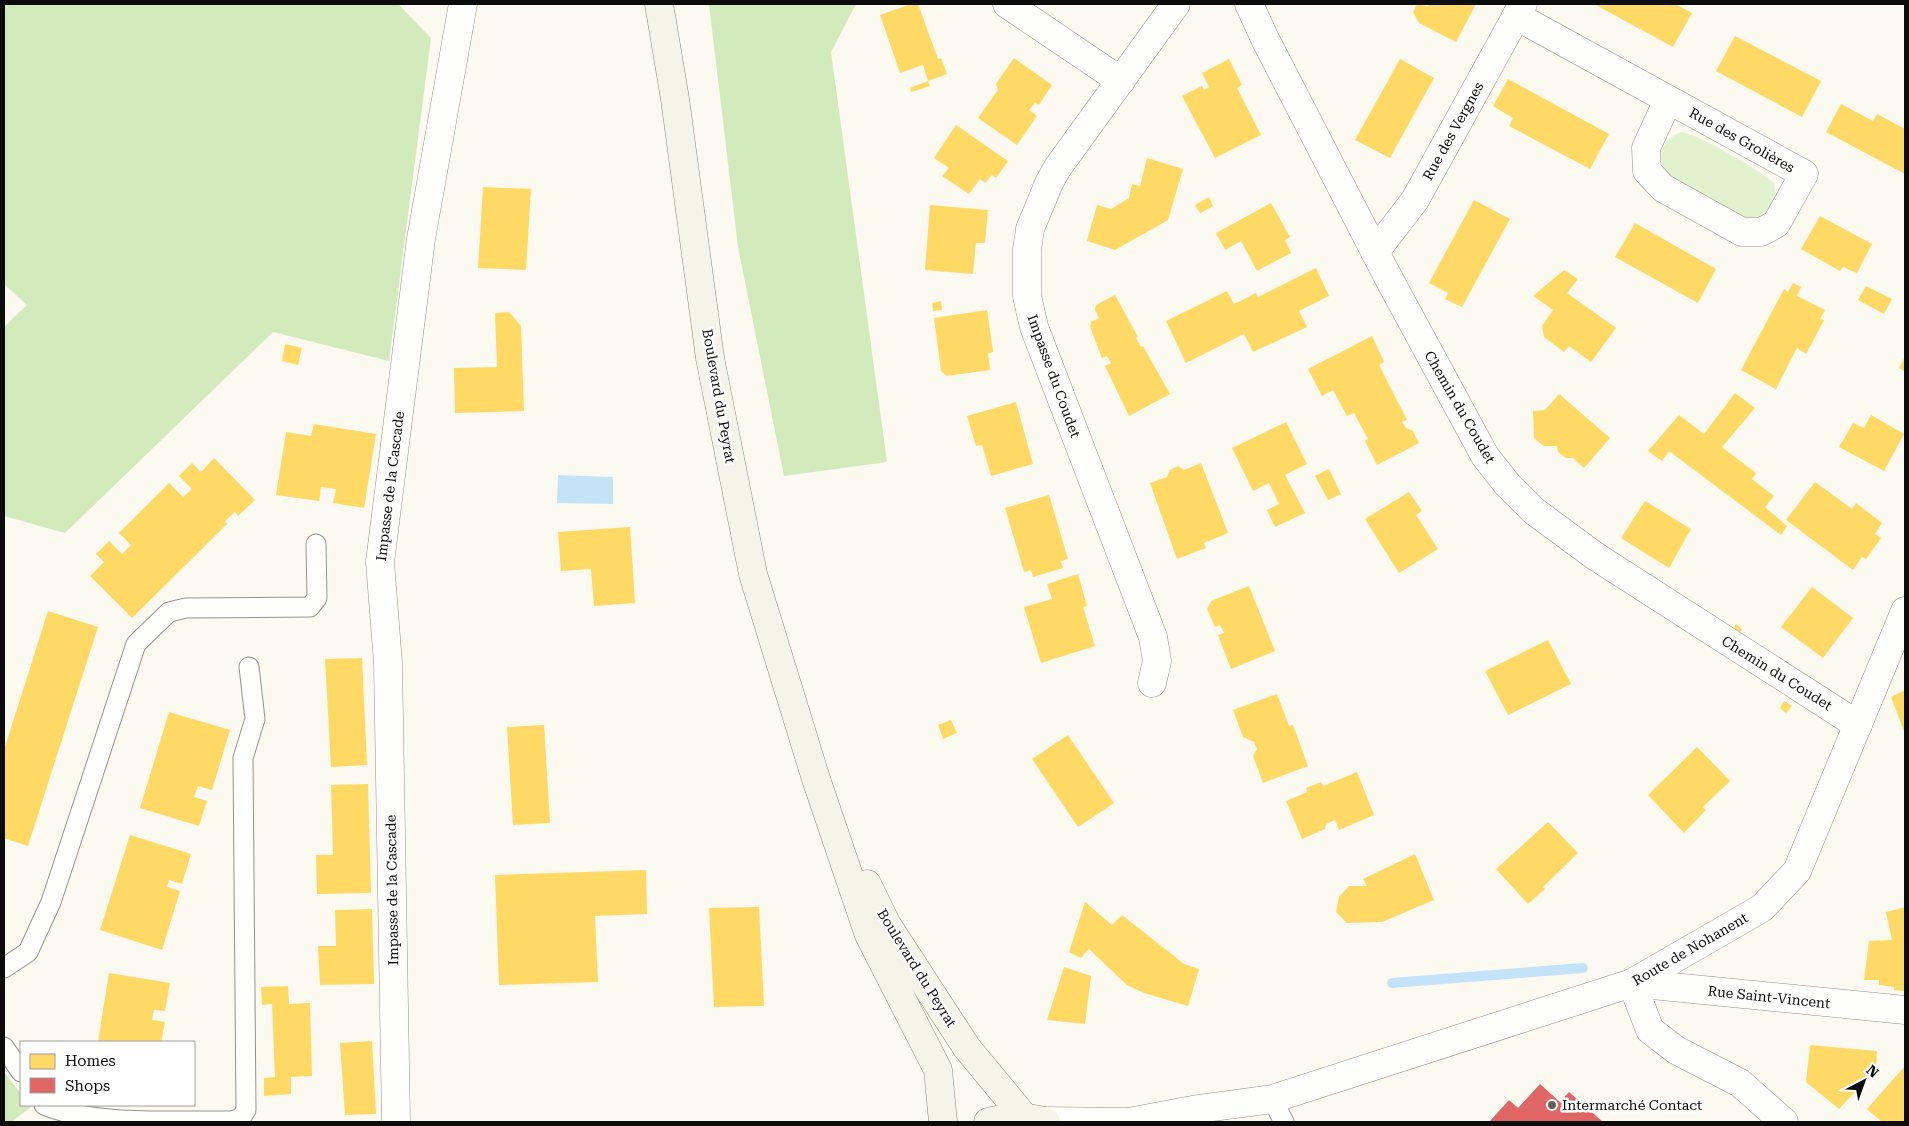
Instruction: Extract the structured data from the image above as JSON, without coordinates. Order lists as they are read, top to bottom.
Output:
{
  "streets": {
    "main road": ["Boulevard du Peyrat"],
    "street": [
      "Rue des Vergnes",
      "Rue des Grolières",
      "Impasse du Coudet",
      "Chemin du Coudet",
      "Impasse de la Cascade",
      "Route de Nohanent",
      "Rue Saint-Vincent"
    ]
  },
  "crossings": [
    ["Rue des Vergnes", "Rue des Grolières"],
    ["Rue des Vergnes", "Chemin du Coudet"],
    ["Chemin du Coudet", "Route de Nohanent"],
    ["Route de Nohanent", "Rue Saint-Vincent"]
  ],
  "places": ["Intermarché Contact"],
  "legend": ["Homes", "Shops"],
  "north": "top right"
}
